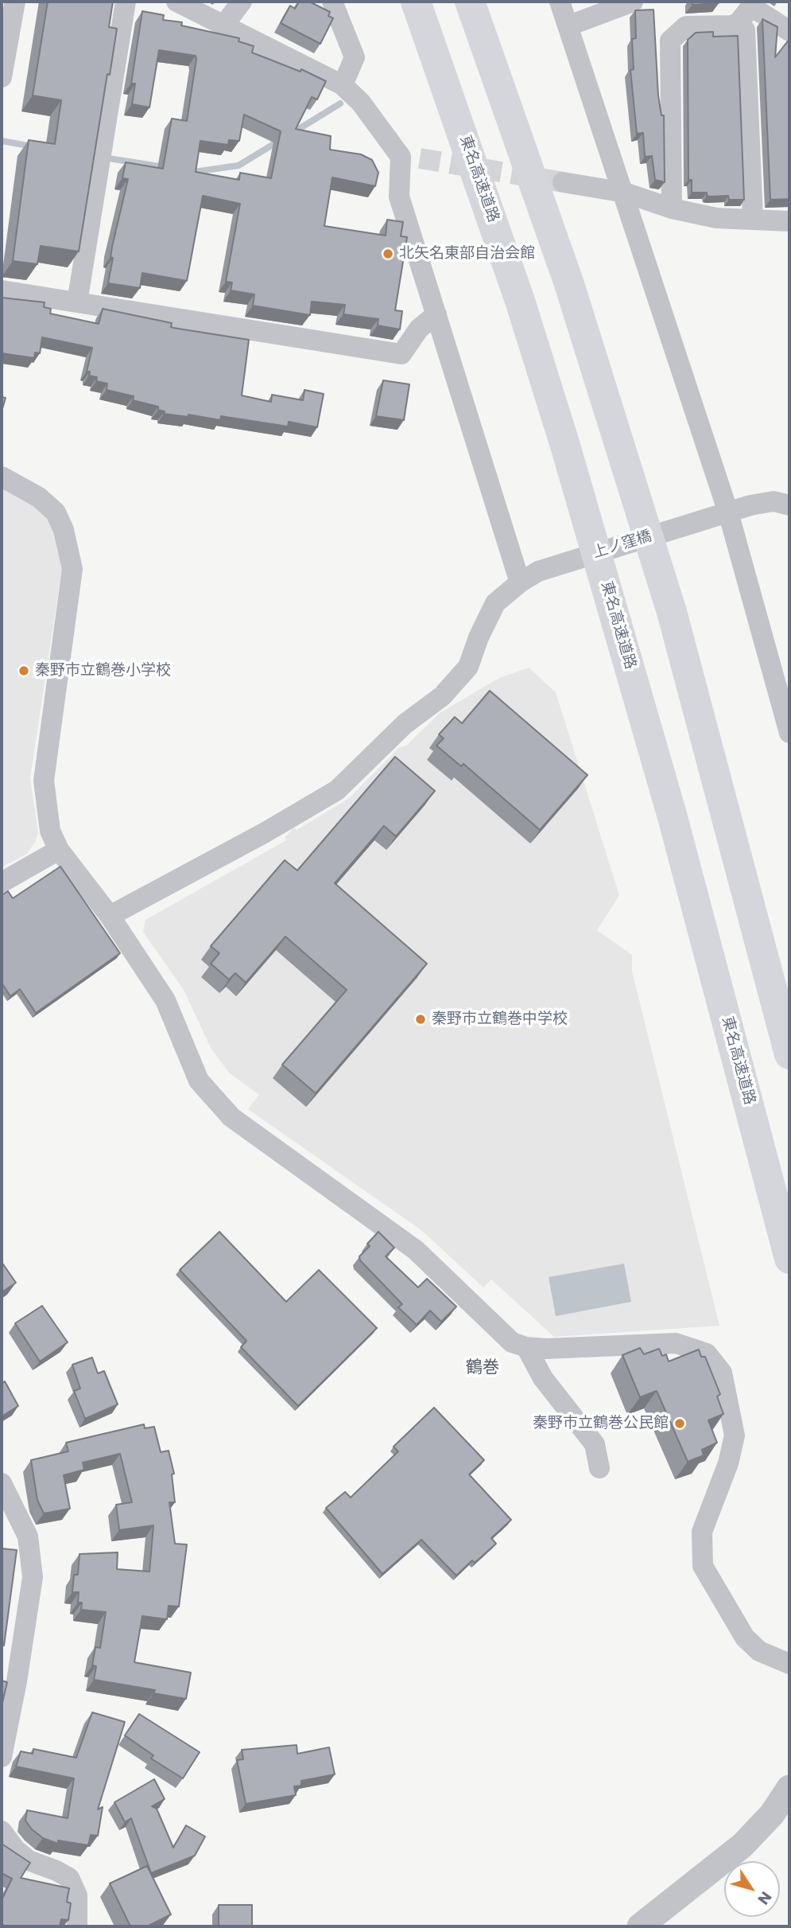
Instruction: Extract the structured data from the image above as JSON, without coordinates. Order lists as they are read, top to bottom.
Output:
{
  "streets": {
    "highway": ["東名高速道路"],
    "street": ["上ノ窪橋"]
  },
  "districts": ["鶴巻"],
  "places": [
    "北矢名東部自治会館",
    "秦野市立鶴巻小学校",
    "秦野市立鶴巻中学校",
    "秦野市立鶴巻公民館"
  ],
  "north": "bottom right"
}
